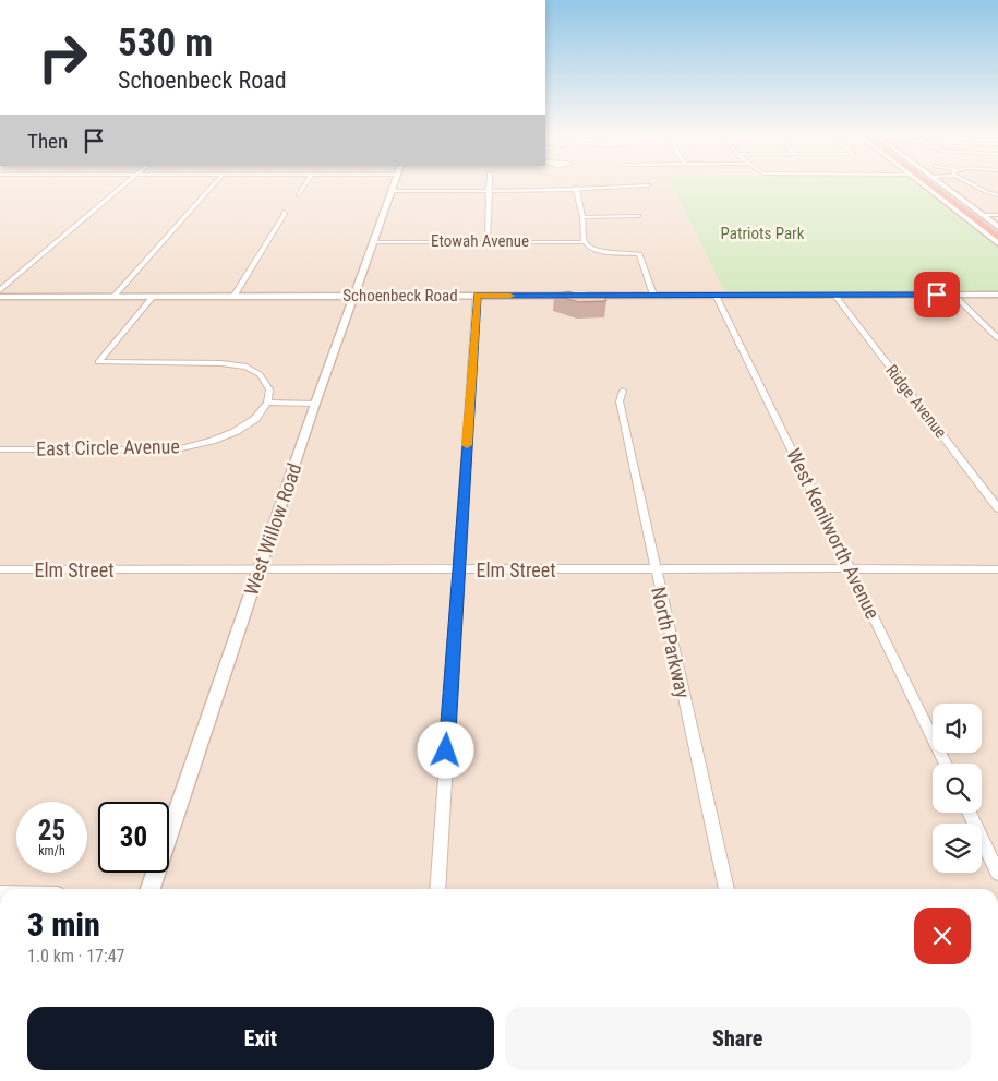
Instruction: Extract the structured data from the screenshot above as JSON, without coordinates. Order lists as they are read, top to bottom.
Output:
{
  "streets": {
    "street": [
      "Etowah Avenue",
      "Schoenbeck Road",
      "Ridge Avenue",
      "East Circle Avenue",
      "West Willow Road",
      "West Kenilworth Avenue",
      "Elm Street",
      "North Parkway"
    ]
  },
  "crossings": [
    ["Etowah Avenue", "West Willow Road"],
    ["Schoenbeck Road", "Ridge Avenue"],
    ["Schoenbeck Road", "West Willow Road"],
    ["Schoenbeck Road", "West Kenilworth Avenue"],
    ["West Willow Road", "Elm Street"],
    ["West Kenilworth Avenue", "Elm Street"],
    ["Elm Street", "North Parkway"]
  ],
  "parks": ["Patriots Park"],
  "page": {
    "turn": ["530 m", "Schoenbeck Road"],
    "then": "Then",
    "speed": "25 km/h",
    "limit": "30",
    "heading": ["3 min", "1.0 km · 17:47"],
    "buttons": ["Exit", "Share"]
  }
}
